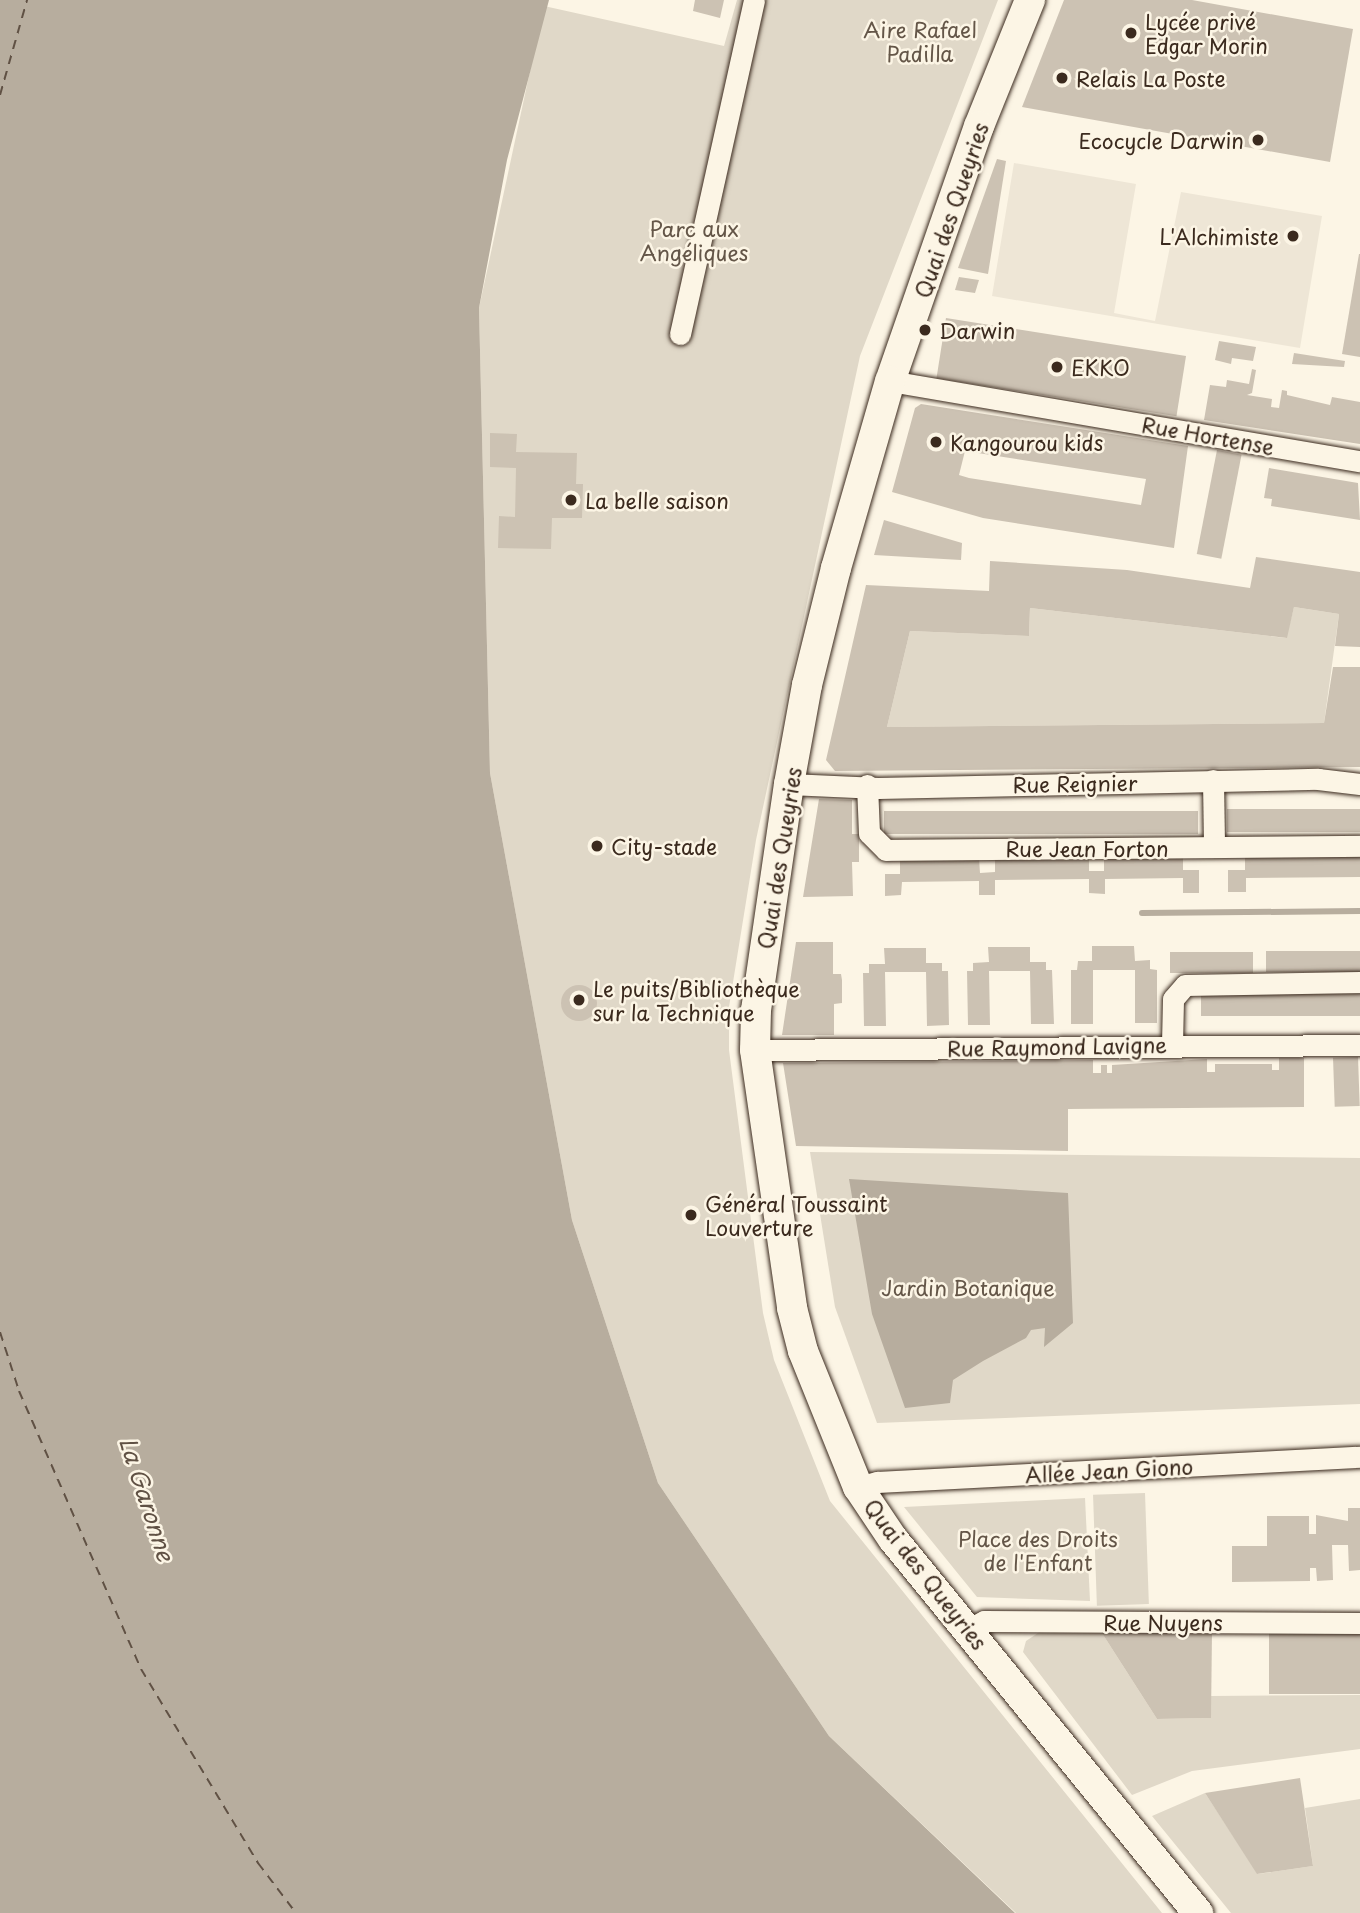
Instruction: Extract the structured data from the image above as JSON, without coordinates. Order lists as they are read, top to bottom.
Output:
{
  "streets": {
    "main road": ["Quai des Queyries"],
    "street": [
      "Rue Hortense",
      "Rue Reignier",
      "Rue Jean Forton",
      "Rue Raymond Lavigne",
      "Allée Jean Giono",
      "Rue Nuyens"
    ]
  },
  "crossings": [
    ["Quai des Queyries", "Rue Hortense"],
    ["Quai des Queyries", "Rue Reignier"],
    ["Quai des Queyries", "Rue Raymond Lavigne"],
    ["Quai des Queyries", "Allée Jean Giono"],
    ["Quai des Queyries", "Rue Nuyens"],
    ["Rue Reignier", "Rue Jean Forton"]
  ],
  "water": ["La Garonne"],
  "parks": [
    "Aire Rafael Padilla",
    "Parc aux Angéliques",
    "Jardin Botanique",
    "Place des Droits de l'Enfant"
  ],
  "places": [
    "Lycée privé Edgar Morin",
    "Relais La Poste",
    "Ecocycle Darwin",
    "L'Alchimiste",
    "Darwin",
    "EKKO",
    "Kangourou kids",
    "La belle saison",
    "City-stade",
    "Le puits/Bibliothèque sur la Technique",
    "Général Toussaint Louverture"
  ]
}
